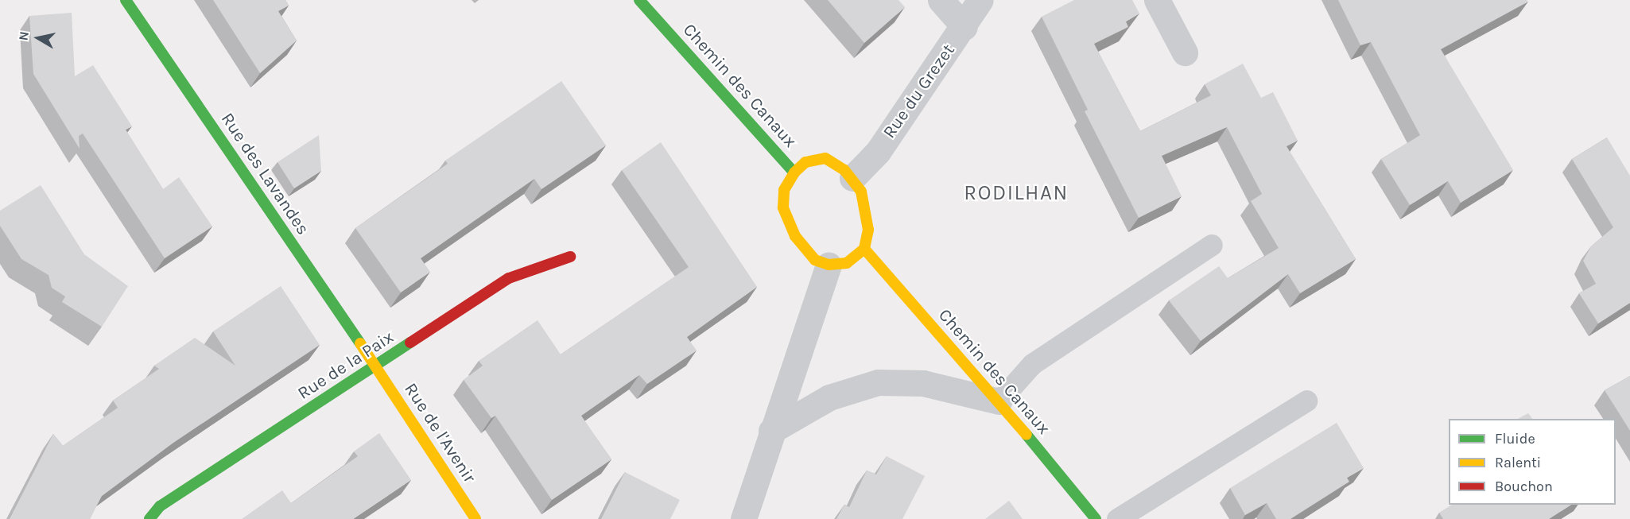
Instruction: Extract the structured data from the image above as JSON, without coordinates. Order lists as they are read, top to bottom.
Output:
{
  "streets": {
    "street": [
      "Chemin des Canaux",
      "Rue du Grezet",
      "Rue des Lavandes",
      "Rue de la Paix",
      "Rue de l'Avenir"
    ]
  },
  "crossings": [
    ["Chemin des Canaux", "Rue du Grezet"],
    ["Rue des Lavandes", "Rue de la Paix"],
    ["Rue des Lavandes", "Rue de l'Avenir"],
    ["Rue de la Paix", "Rue de l'Avenir"]
  ],
  "districts": ["RODILHAN"],
  "legend": ["Fluide", "Ralenti", "Bouchon"],
  "north": "left"
}
